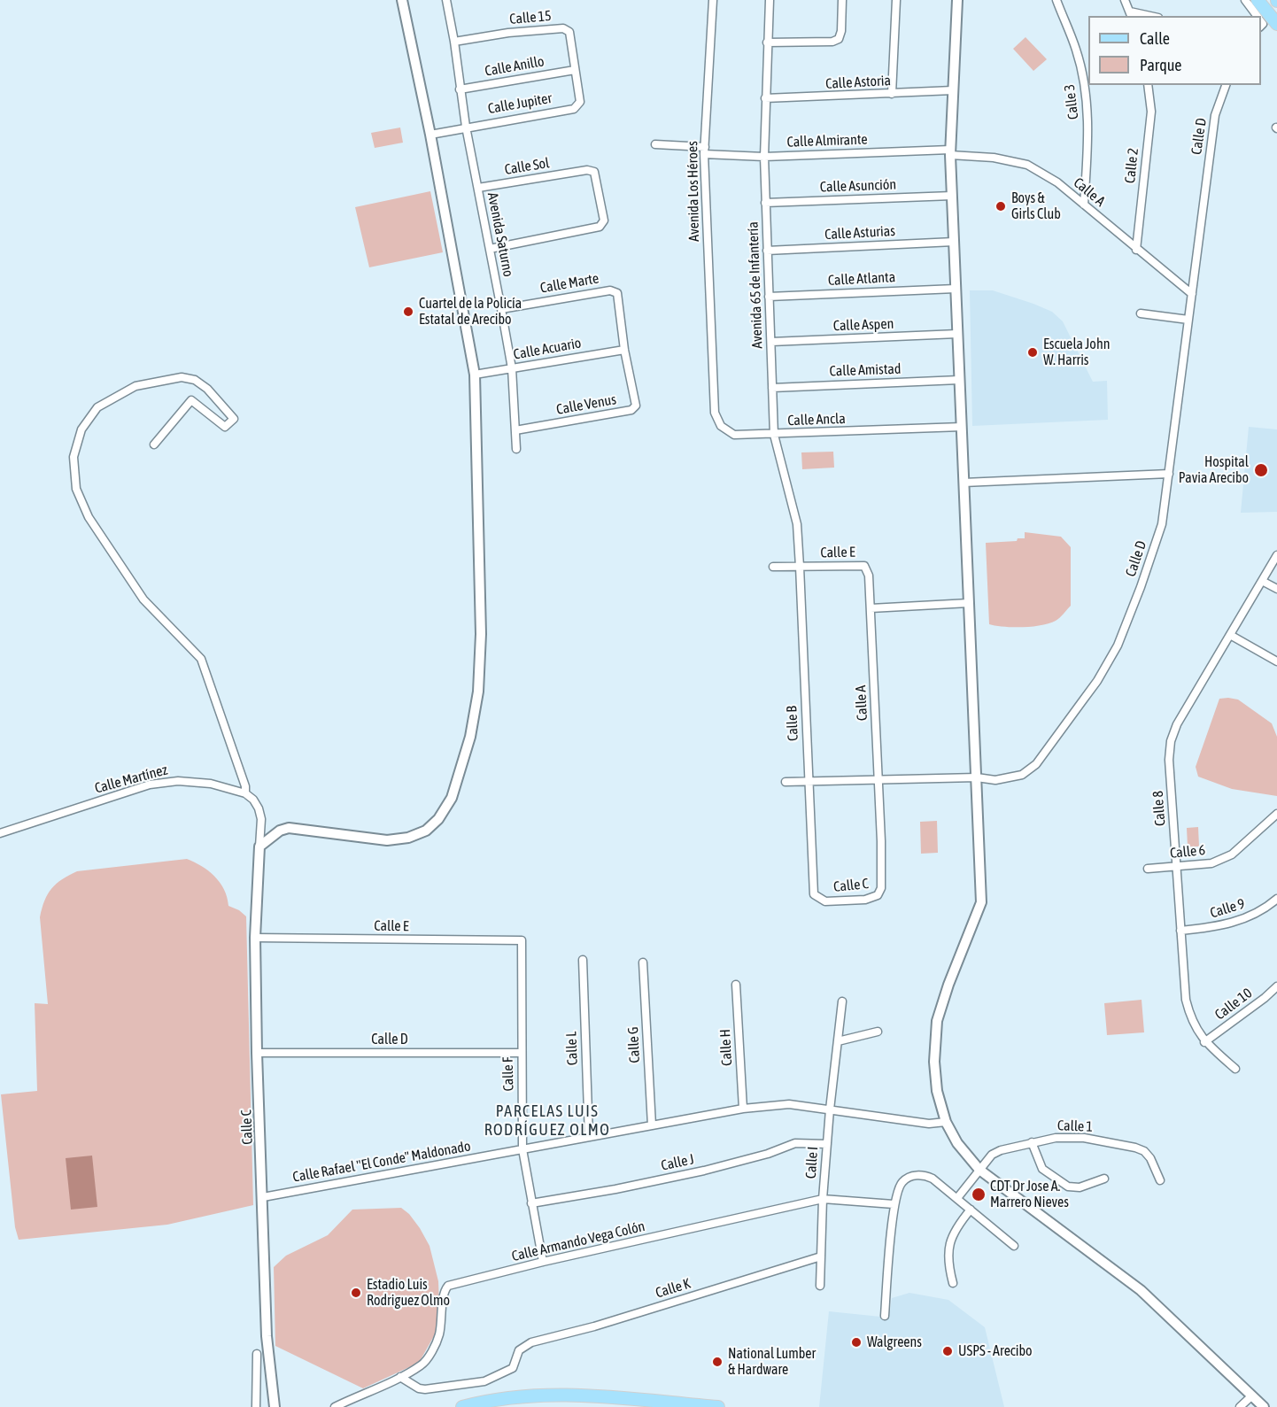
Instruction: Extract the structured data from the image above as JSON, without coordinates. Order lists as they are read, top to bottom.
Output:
{
  "streets": {
    "street": [
      "Calle 15",
      "Calle Anillo",
      "Calle Astoria",
      "Calle 3",
      "Calle Jupiter",
      "Calle D",
      "Calle Almirante",
      "Calle 2",
      "Calle Sol",
      "Calle Asunción",
      "Avenida Los Héroes",
      "Calle A",
      "Calle Asturias",
      "Avenida Saturno",
      "Calle Atlanta",
      "Calle Marte",
      "Avenida 65 de Infantería",
      "Calle Aspen",
      "Calle Acuario",
      "Calle Amistad",
      "Calle Venus",
      "Calle Ancla",
      "Calle E",
      "Calle B",
      "Calle Martínez",
      "Calle 8",
      "Calle 6",
      "Calle C",
      "Calle 9",
      "Calle 10",
      "Calle G",
      "Calle H",
      "Calle L",
      "Calle F",
      "Calle 1",
      "Calle Rafael \"El Conde\" Maldonado",
      "Calle J",
      "Calle I",
      "Calle Armando Vega Colón",
      "Calle K"
    ]
  },
  "crossings": [
    ["Calle 15", "Calle Anillo"],
    ["Calle 15", "Calle Jupiter"],
    ["Calle 15", "Avenida Saturno"],
    ["Calle Anillo", "Calle Jupiter"],
    ["Calle Anillo", "Avenida Saturno"],
    ["Calle Astoria", "Avenida 65 de Infantería"],
    ["Calle 3", "Calle A"],
    ["Calle Jupiter", "Avenida Saturno"],
    ["Calle D", "Calle A"],
    ["Calle D", "Calle B"],
    ["Calle D", "Calle C"],
    ["Calle D", "Calle F"],
    ["Calle Almirante", "Avenida Los Héroes"],
    ["Calle Almirante", "Calle A"],
    ["Calle Almirante", "Avenida 65 de Infantería"],
    ["Calle 2", "Calle A"],
    ["Calle Sol", "Avenida Saturno"],
    ["Calle Asunción", "Avenida 65 de Infantería"],
    ["Avenida Los Héroes", "Calle Ancla"],
    ["Calle A", "Calle E"],
    ["Calle A", "Calle C"],
    ["Calle Asturias", "Avenida 65 de Infantería"],
    ["Avenida Saturno", "Calle Marte"],
    ["Avenida Saturno", "Calle Acuario"],
    ["Avenida Saturno", "Calle Venus"],
    ["Calle Atlanta", "Avenida 65 de Infantería"],
    ["Calle Marte", "Calle Acuario"],
    ["Calle Marte", "Calle Venus"],
    ["Avenida 65 de Infantería", "Calle Aspen"],
    ["Avenida 65 de Infantería", "Calle Amistad"],
    ["Avenida 65 de Infantería", "Calle Ancla"],
    ["Avenida 65 de Infantería", "Calle E"],
    ["Avenida 65 de Infantería", "Calle B"],
    ["Calle Acuario", "Calle Venus"],
    ["Calle E", "Calle B"],
    ["Calle E", "Calle C"],
    ["Calle E", "Calle F"],
    ["Calle B", "Calle C"],
    ["Calle 8", "Calle 6"],
    ["Calle 8", "Calle 9"],
    ["Calle 8", "Calle 10"],
    ["Calle C", "Calle Rafael \"El Conde\" Maldonado"],
    ["Calle G", "Calle Rafael \"El Conde\" Maldonado"],
    ["Calle H", "Calle Rafael \"El Conde\" Maldonado"],
    ["Calle L", "Calle Rafael \"El Conde\" Maldonado"],
    ["Calle F", "Calle Rafael \"El Conde\" Maldonado"],
    ["Calle F", "Calle J"],
    ["Calle F", "Calle Armando Vega Colón"],
    ["Calle Rafael \"El Conde\" Maldonado", "Calle I"],
    ["Calle J", "Calle I"],
    ["Calle I", "Calle Armando Vega Colón"],
    ["Calle I", "Calle K"],
    ["Calle Armando Vega Colón", "Calle K"]
  ],
  "districts": ["PARCELAS LUIS RODRÍGUEZ OLMO"],
  "places": [
    "Boys & Girls Club",
    "Cuartel de la Policía Estatal de Arecibo",
    "Escuela John W. Harris",
    "Hospital Pavia Arecibo",
    "CDT Dr Jose A. Marrero Nieves",
    "Estadio Luis Rodriguez Olmo",
    "Walgreens",
    "USPS - Arecibo",
    "National Lumber & Hardware"
  ],
  "legend": ["Calle", "Parque"]
}
